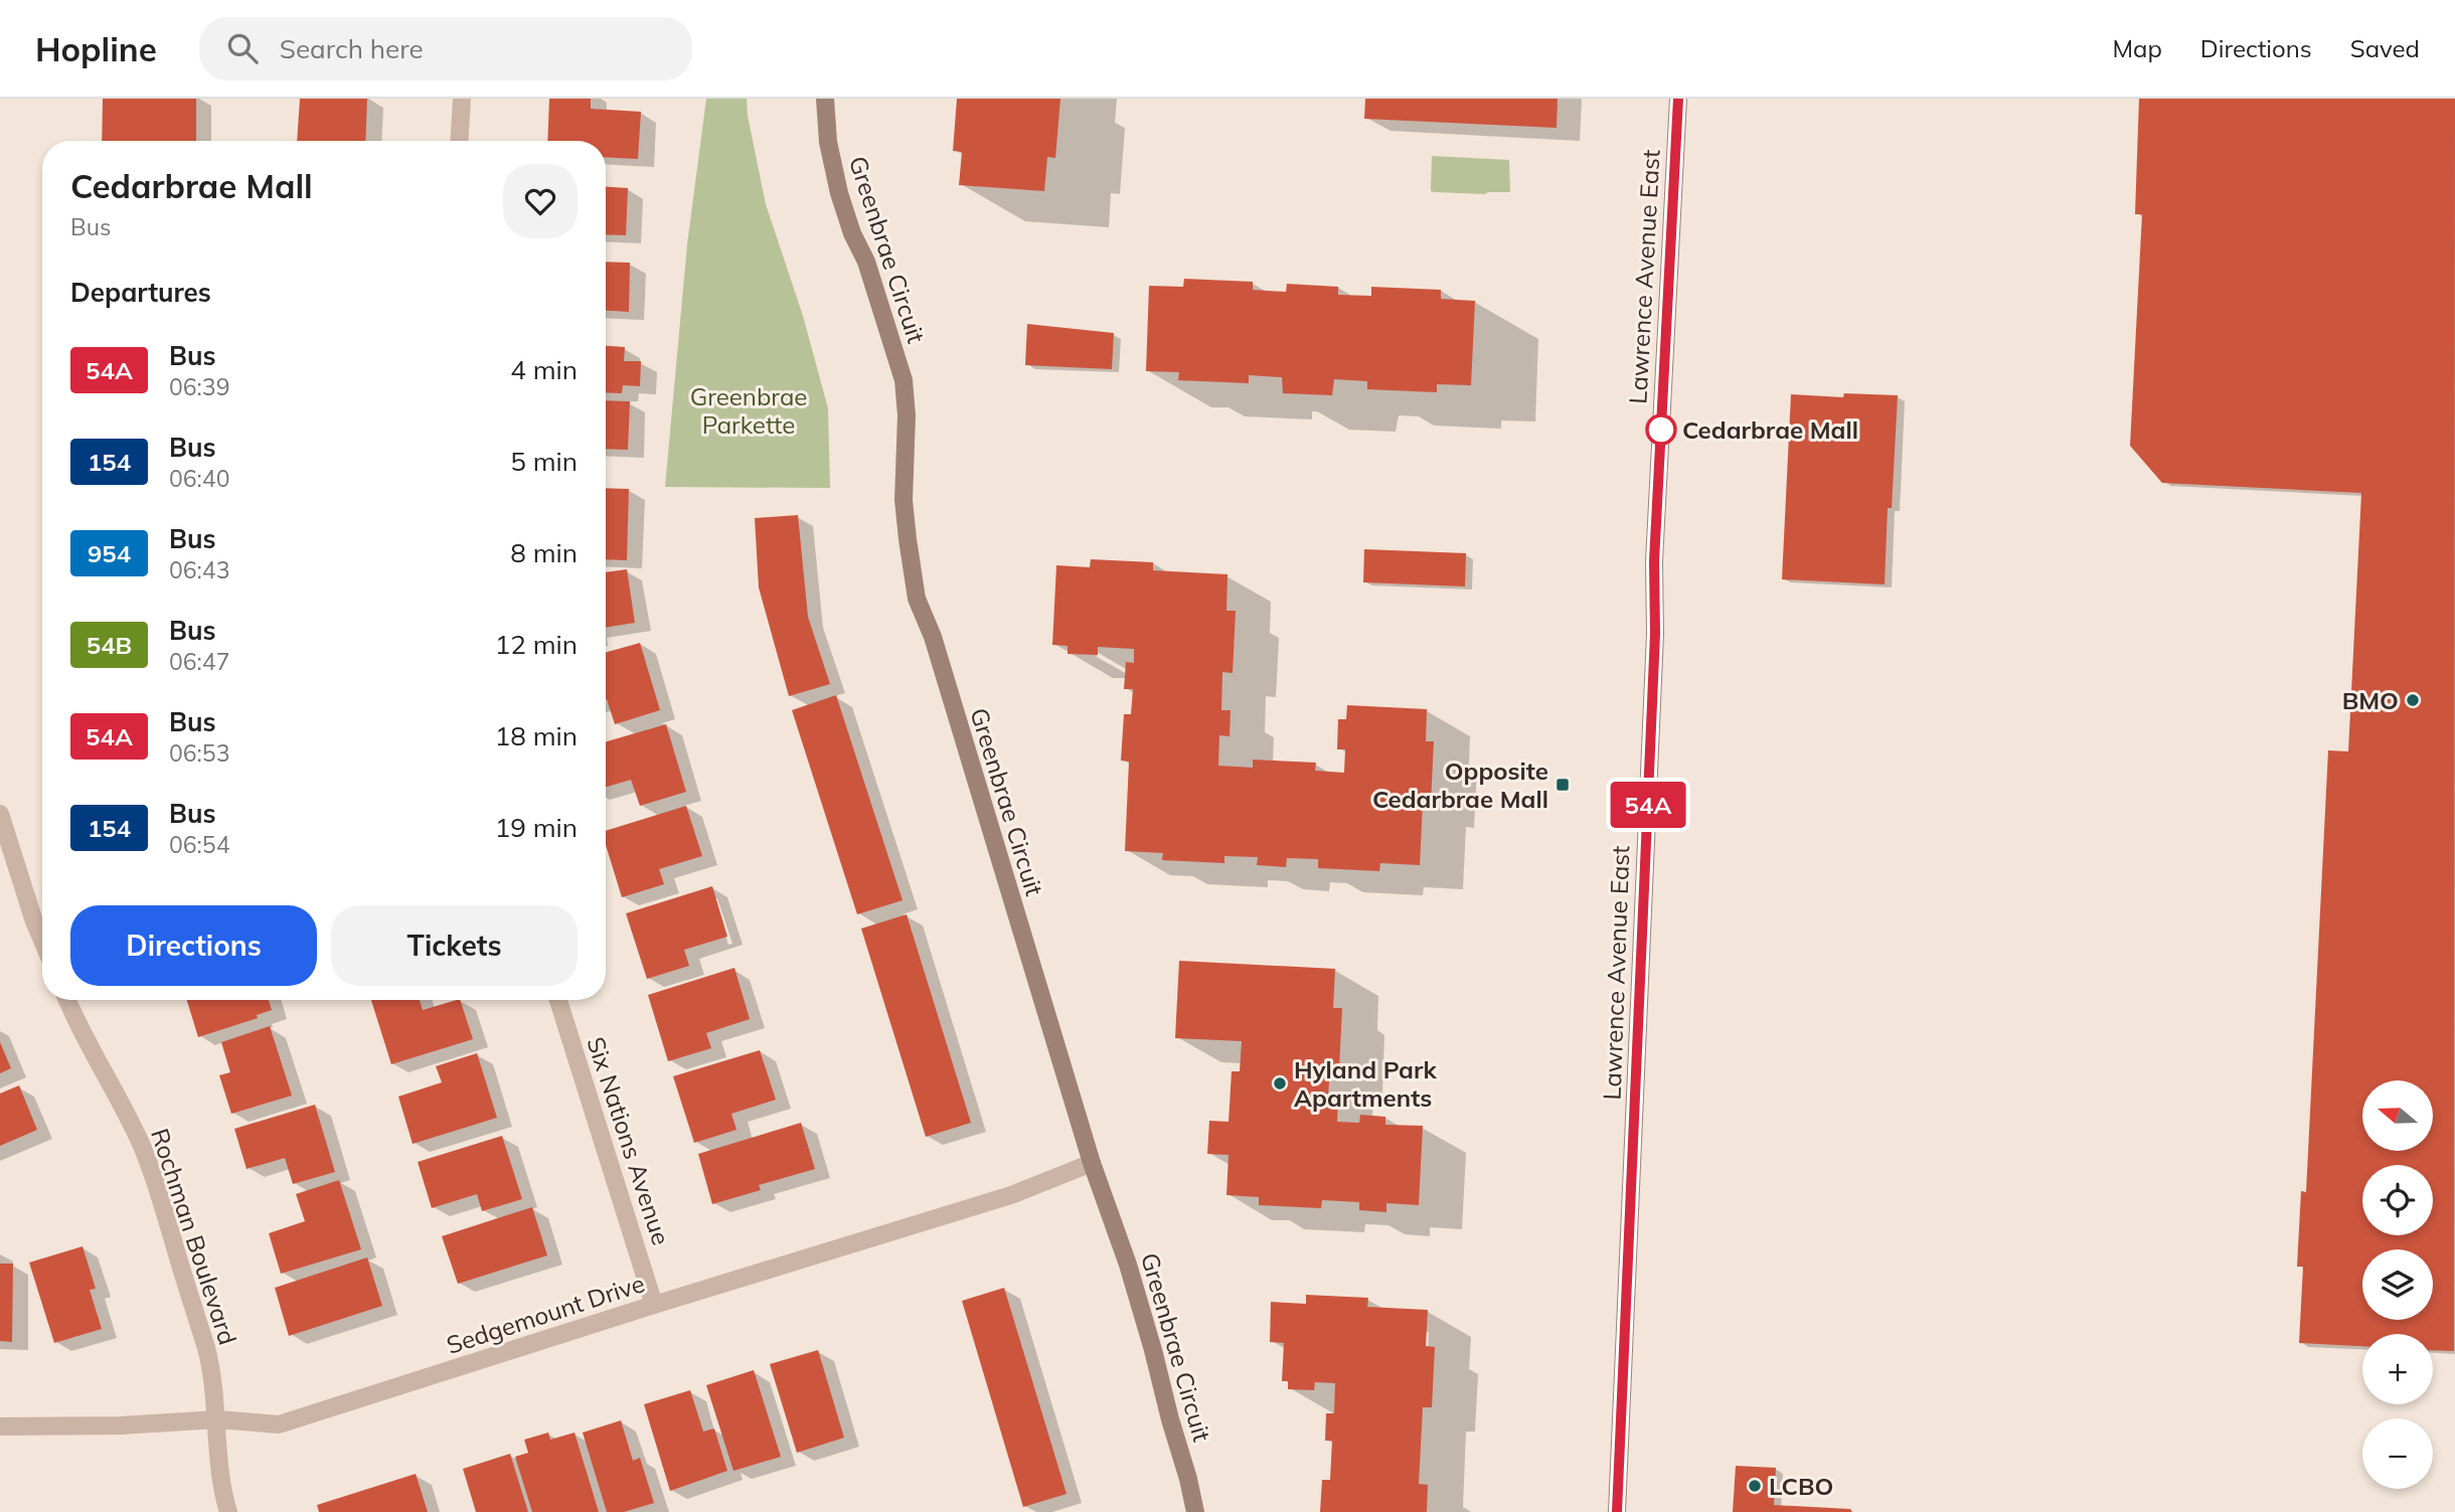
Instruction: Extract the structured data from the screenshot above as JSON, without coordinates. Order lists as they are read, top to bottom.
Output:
{
  "streets": {
    "street": [
      "Greenbrae Circuit",
      "Lawrence Avenue East",
      "Six Nations Avenue",
      "Rochman Boulevard",
      "Sedgemount Drive"
    ]
  },
  "crossings": [
    ["Greenbrae Circuit", "Sedgemount Drive"],
    ["Six Nations Avenue", "Sedgemount Drive"],
    ["Rochman Boulevard", "Sedgemount Drive"]
  ],
  "parks": ["Greenbrae Parkette"],
  "places": {
    "other": [
      "Cedarbrae Mall",
      "BMO",
      "Hyland Park Apartments",
      "LCBO"
    ],
    "transit": ["Opposite Cedarbrae Mall"]
  },
  "lines": ["bus line 54A"],
  "north": "left",
  "page": {
    "header": "Hopline",
    "search": "Search here",
    "nav": ["Map", "Directions", "Saved"],
    "on_map": "54A",
    "heading": [
      ["Cedarbrae Mall", "Bus"],
      "Departures"
    ],
    "list": [
      {
        "mark": "54A",
        "name": "Bus",
        "note": "06:39",
        "value": "4 min"
      },
      {
        "mark": "154",
        "name": "Bus",
        "note": "06:40",
        "value": "5 min"
      },
      {
        "mark": "954",
        "name": "Bus",
        "note": "06:43",
        "value": "8 min"
      },
      {
        "mark": "54B",
        "name": "Bus",
        "note": "06:47",
        "value": "12 min"
      },
      {
        "mark": "54A",
        "name": "Bus",
        "note": "06:53",
        "value": "18 min"
      },
      {
        "mark": "154",
        "name": "Bus",
        "note": "06:54",
        "value": "19 min"
      }
    ],
    "buttons": ["Directions", "Tickets"],
    "map_buttons": ["+", "−"]
  }
}
